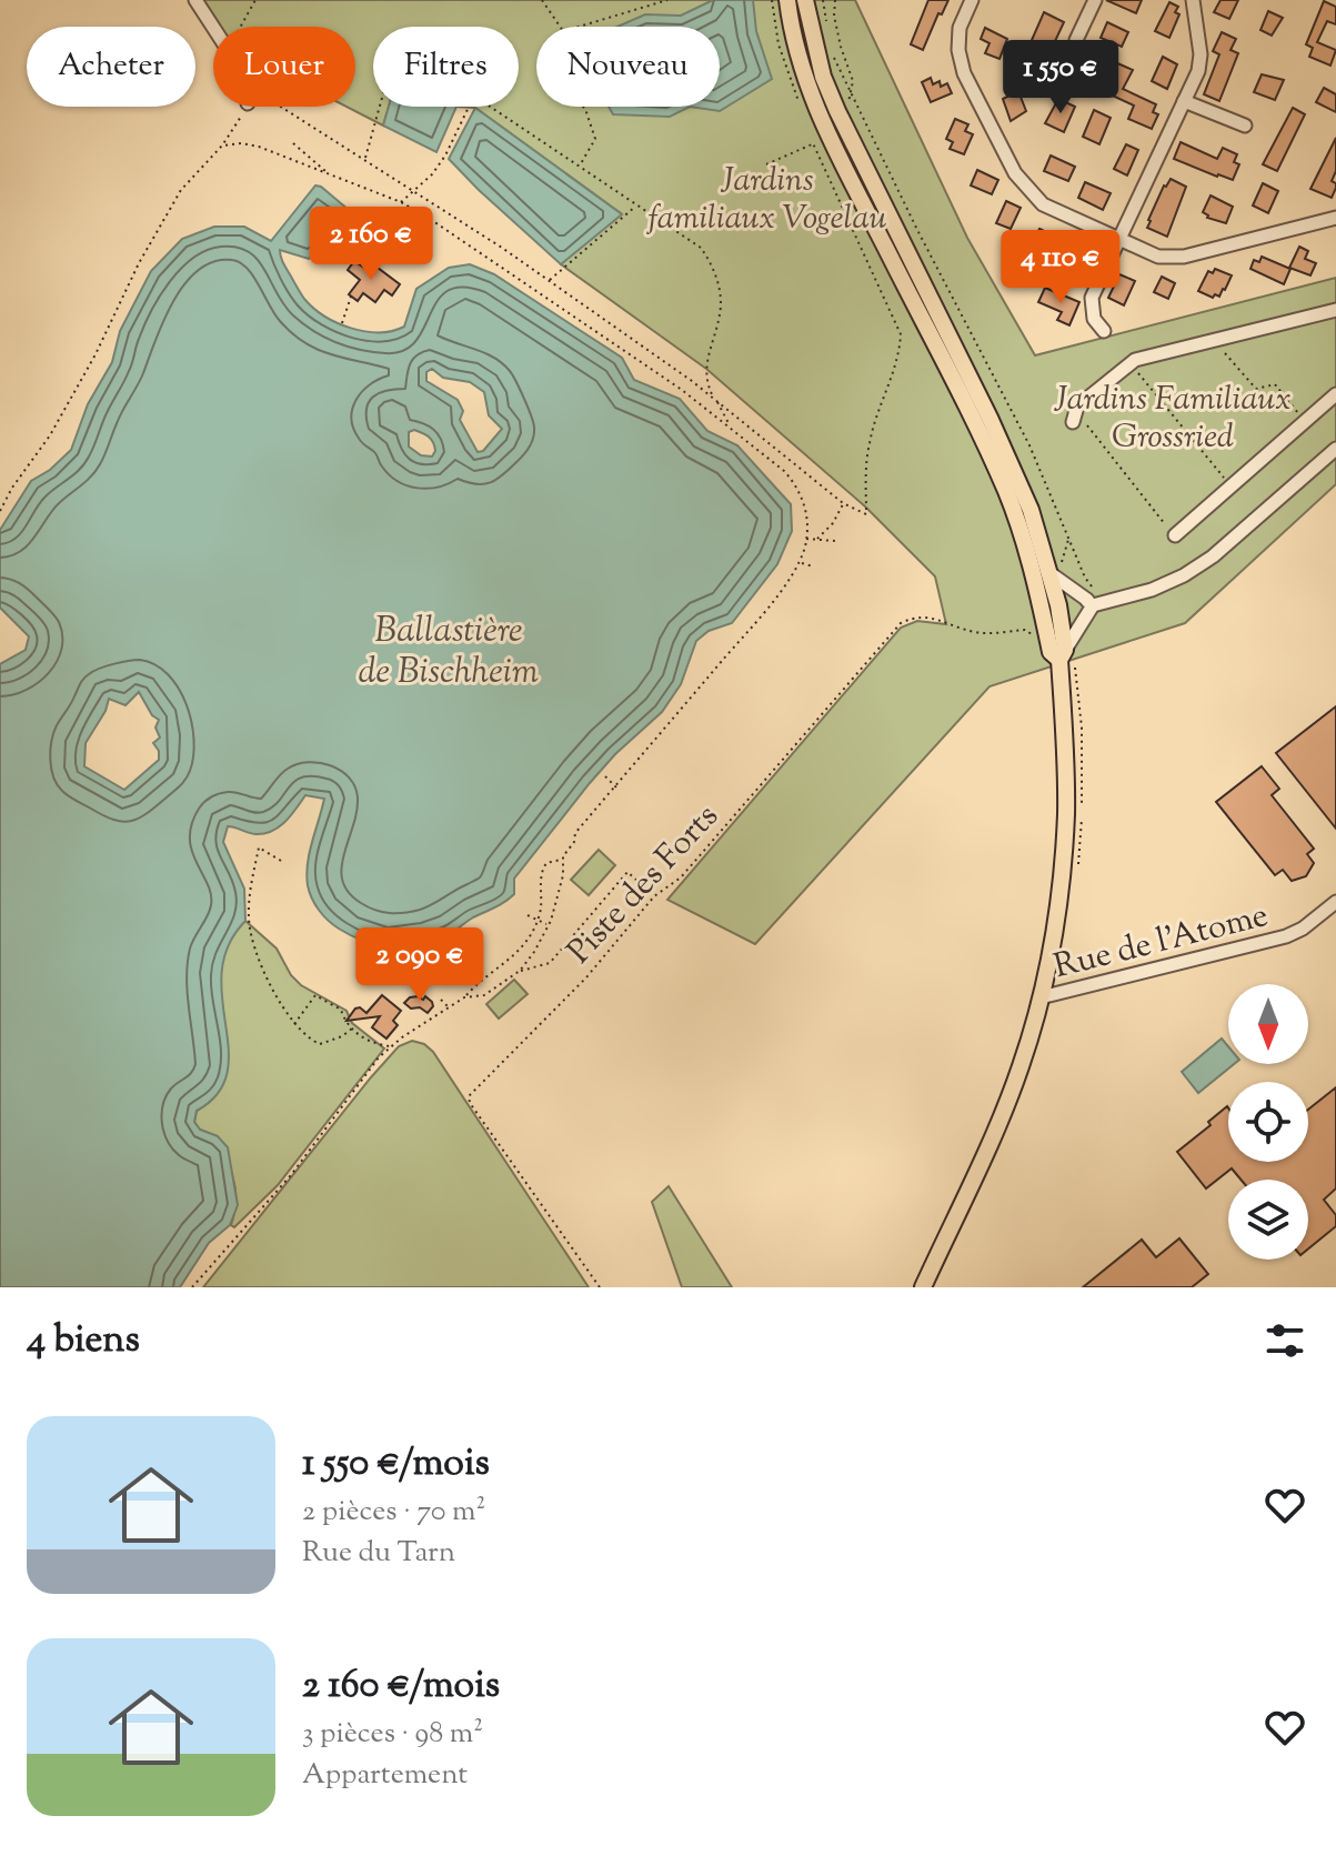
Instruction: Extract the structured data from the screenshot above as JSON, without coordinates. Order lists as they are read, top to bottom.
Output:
{
  "streets": {
    "street": ["Rue de l'Atome"],
    "path": ["Piste des Forts"]
  },
  "water": ["Ballastière de Bischheim"],
  "parks": ["Jardins familiaux Vogelau", "Jardins Familiaux Grossried"],
  "north": "bottom",
  "page": {
    "chip": [
      "Acheter",
      "Louer",
      "Filtres",
      "Nouveau"
    ],
    "price": [
      "1 550 €",
      "2 160 €",
      "4 110 €",
      "2 090 €"
    ],
    "heading": "4 biens",
    "list": [
      {
        "name": "1 550 €/mois",
        "note": "2 pièces · 70 m² · Rue du Tarn"
      },
      {
        "name": "2 160 €/mois",
        "note": "3 pièces · 98 m² · Appartement"
      }
    ]
  }
}
